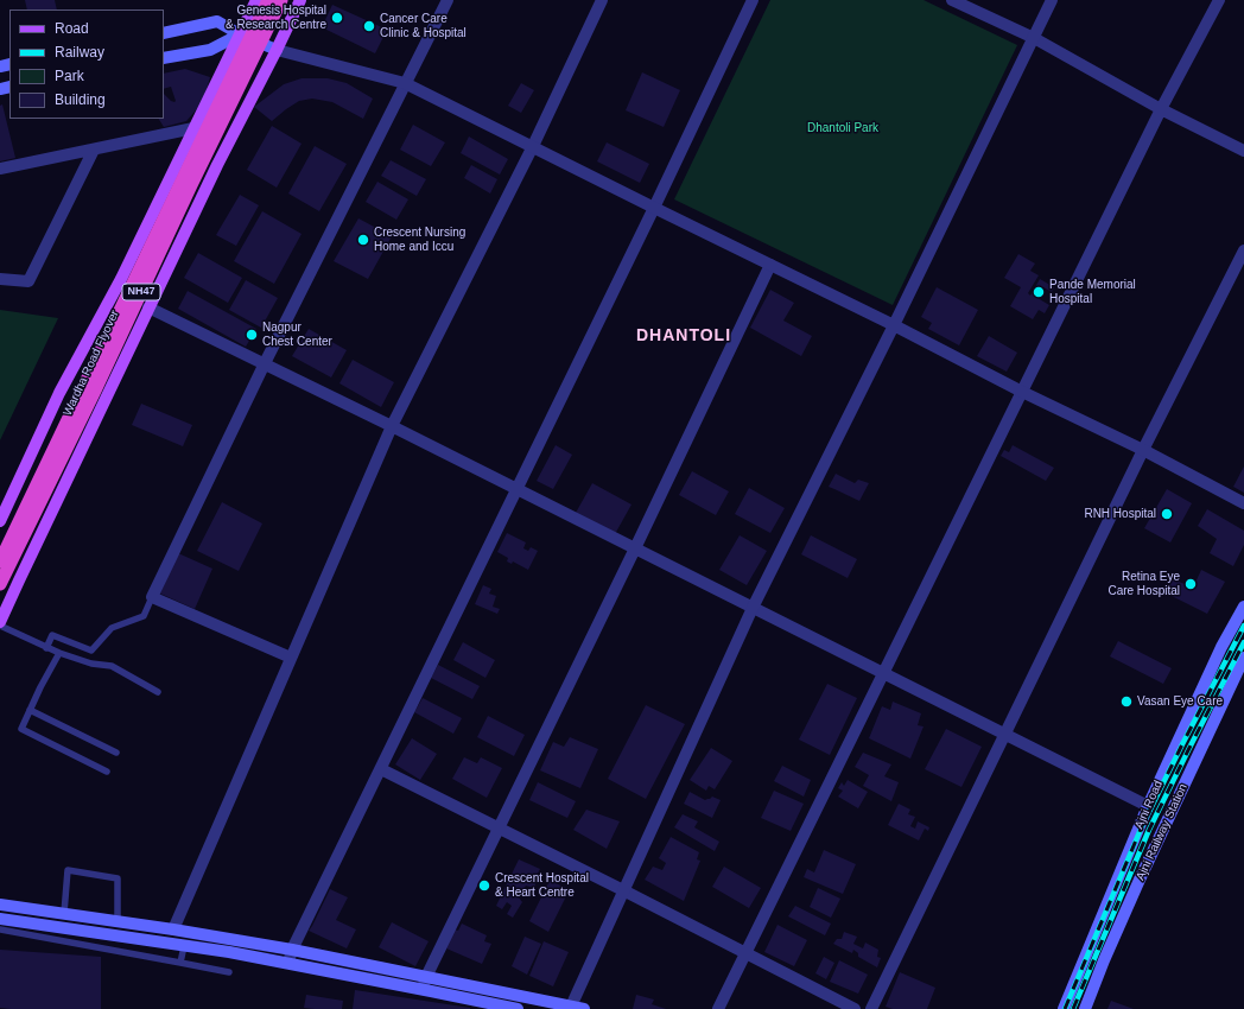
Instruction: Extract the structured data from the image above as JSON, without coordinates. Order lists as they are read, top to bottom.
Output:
{
  "streets": {
    "highway": ["NH47", "Wardha Road Flyover"],
    "main road": ["Ajni Road", "Ajni Railway Station"]
  },
  "districts": ["DHANTOLI"],
  "parks": ["Dhantoli Park"],
  "places": [
    "Genesis Hospital & Research Centre",
    "Cancer Care Clinic & Hospital",
    "Crescent Nursing Home and Iccu",
    "Pande Memorial Hospital",
    "Nagpur Chest Center",
    "RNH Hospital",
    "Retina Eye Care Hospital",
    "Vasan Eye Care",
    "Crescent Hospital & Heart Centre"
  ],
  "legend": [
    "Road",
    "Railway",
    "Park",
    "Building"
  ]
}
